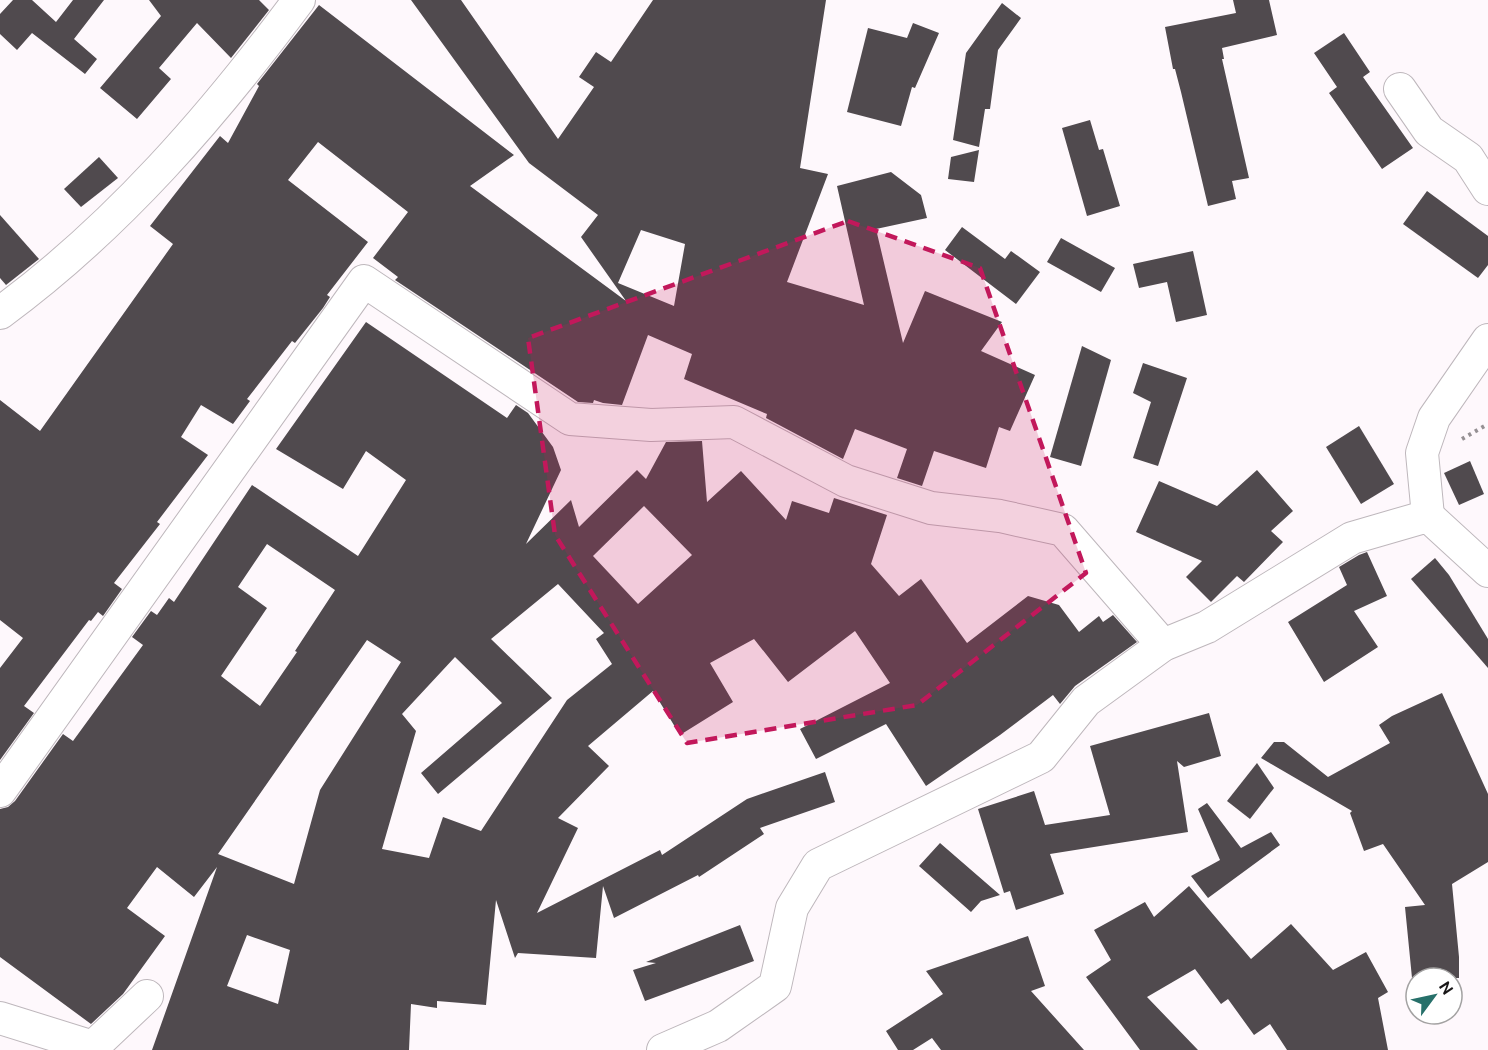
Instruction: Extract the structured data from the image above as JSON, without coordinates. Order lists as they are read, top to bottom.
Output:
{
  "north": "top right"
}
